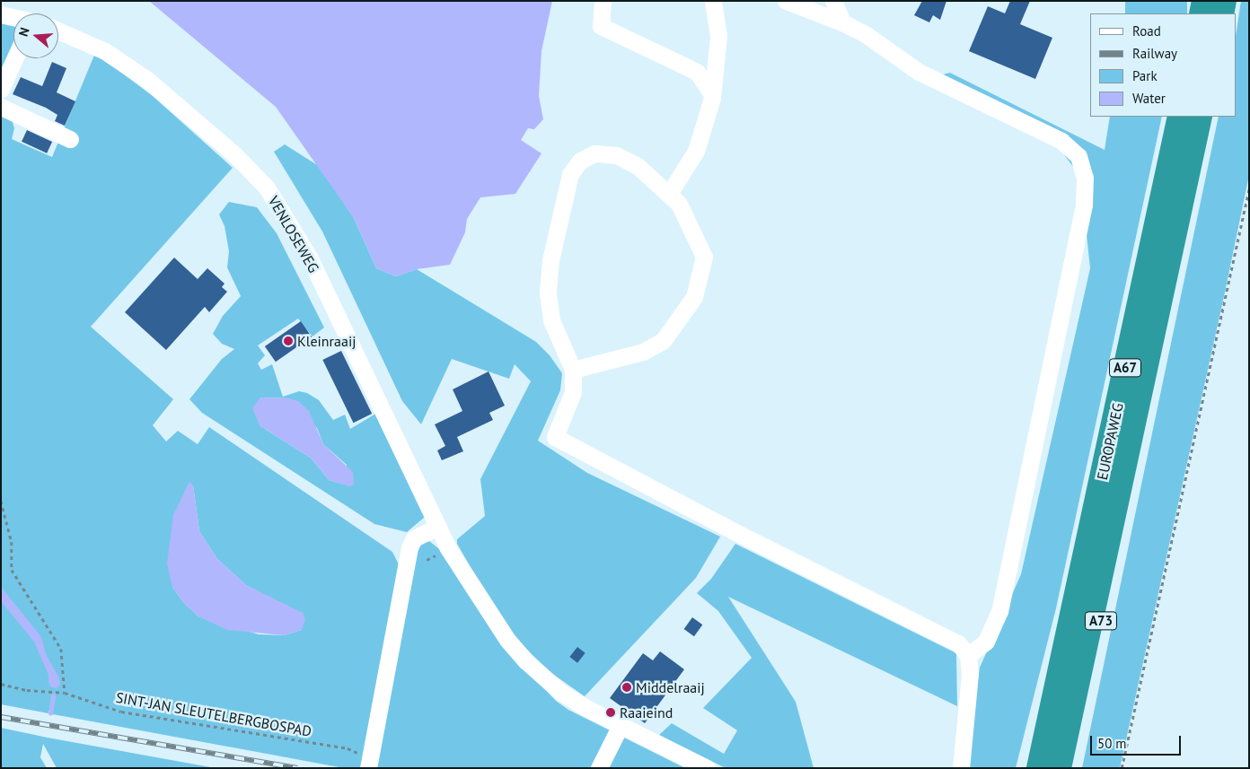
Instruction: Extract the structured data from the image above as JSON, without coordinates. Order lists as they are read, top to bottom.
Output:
{
  "streets": {
    "highway": ["A67", "EUROPAWEG", "A73"],
    "street": ["VENLOSEWEG"],
    "path": ["SINT-JAN SLEUTELBERGBOSPAD"]
  },
  "crossings": [
    ["EUROPAWEG", "A73"]
  ],
  "places": ["Kleinraaij", "Middelraaij", "Raaieind"],
  "legend": [
    "Road",
    "Railway",
    "Park",
    "Water"
  ],
  "scale_bar": "50 m",
  "north": "left"
}
